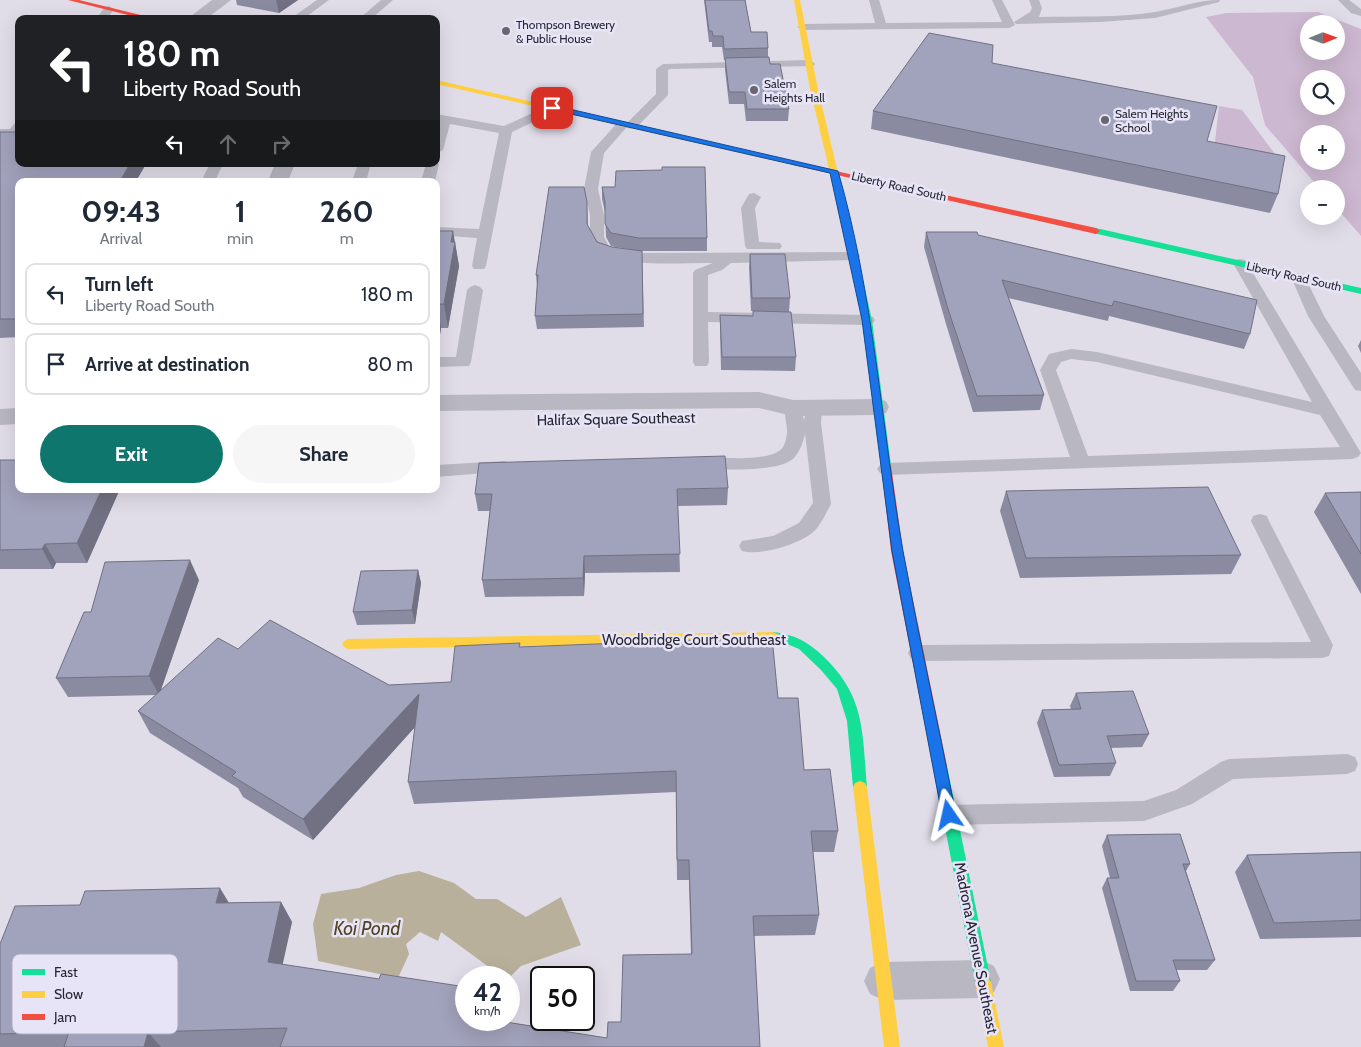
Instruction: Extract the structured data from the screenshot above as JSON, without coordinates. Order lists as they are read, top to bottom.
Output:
{
  "streets": {
    "main road": ["Liberty Road South", "Woodbridge Court Southeast", "Madrona Avenue Southeast"],
    "street": ["Halifax Square Southeast"]
  },
  "crossings": [
    ["Liberty Road South", "Madrona Avenue Southeast"],
    ["Halifax Square Southeast", "Madrona Avenue Southeast"]
  ],
  "water": ["Koi Pond"],
  "places": ["Thompson Brewery & Public House", "Salem Heights Hall", "Salem Heights School"],
  "legend": ["Fast", "Slow", "Jam"],
  "north": "right",
  "page": {
    "map_buttons": ["+", "−"],
    "turn": ["180 m", "Liberty Road South"],
    "eta": [
      "09:43",
      "Arrival",
      "1",
      "min",
      "260",
      "m"
    ],
    "list": [
      {
        "name": "Turn left",
        "note": "Liberty Road South",
        "value": "180 m"
      },
      {
        "name": "Arrive at destination",
        "value": "80 m"
      }
    ],
    "buttons": ["Exit", "Share"],
    "speed": "42 km/h",
    "limit": "50"
  }
}
